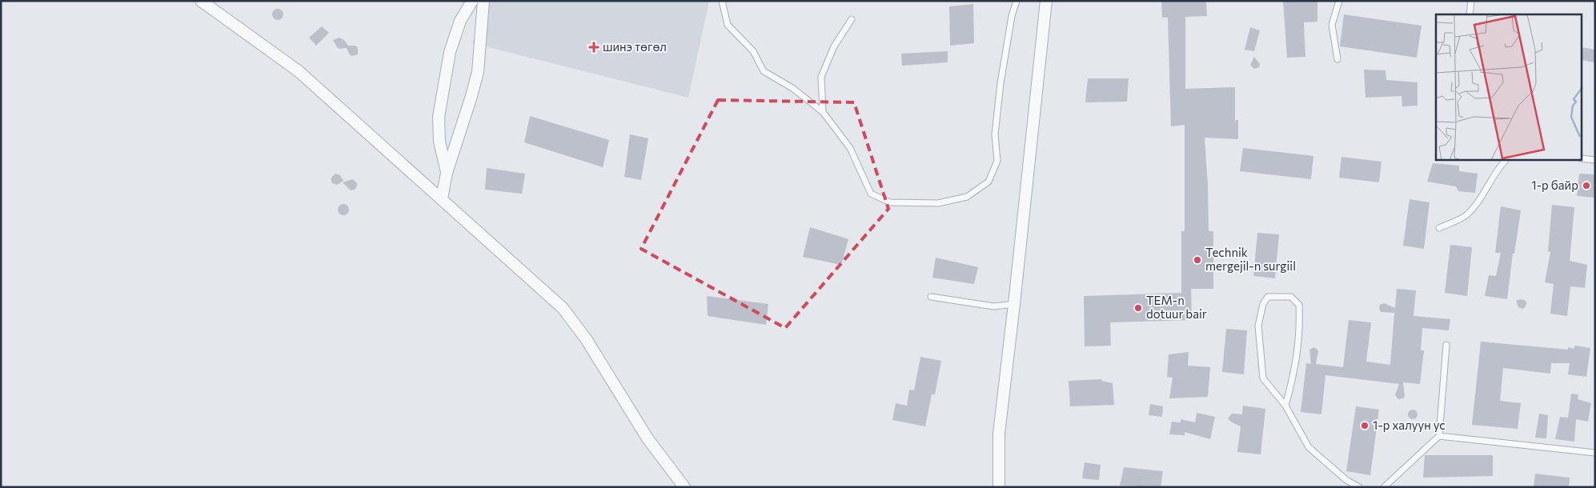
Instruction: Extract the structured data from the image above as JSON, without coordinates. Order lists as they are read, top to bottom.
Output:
{
  "places": {
    "health": ["шинэ төгөл"],
    "other": [
      "1-р байр",
      "Technik mergejil-n surgiil",
      "TEM-n dotuur bair",
      "1-р халуун ус"
    ]
  }
}
